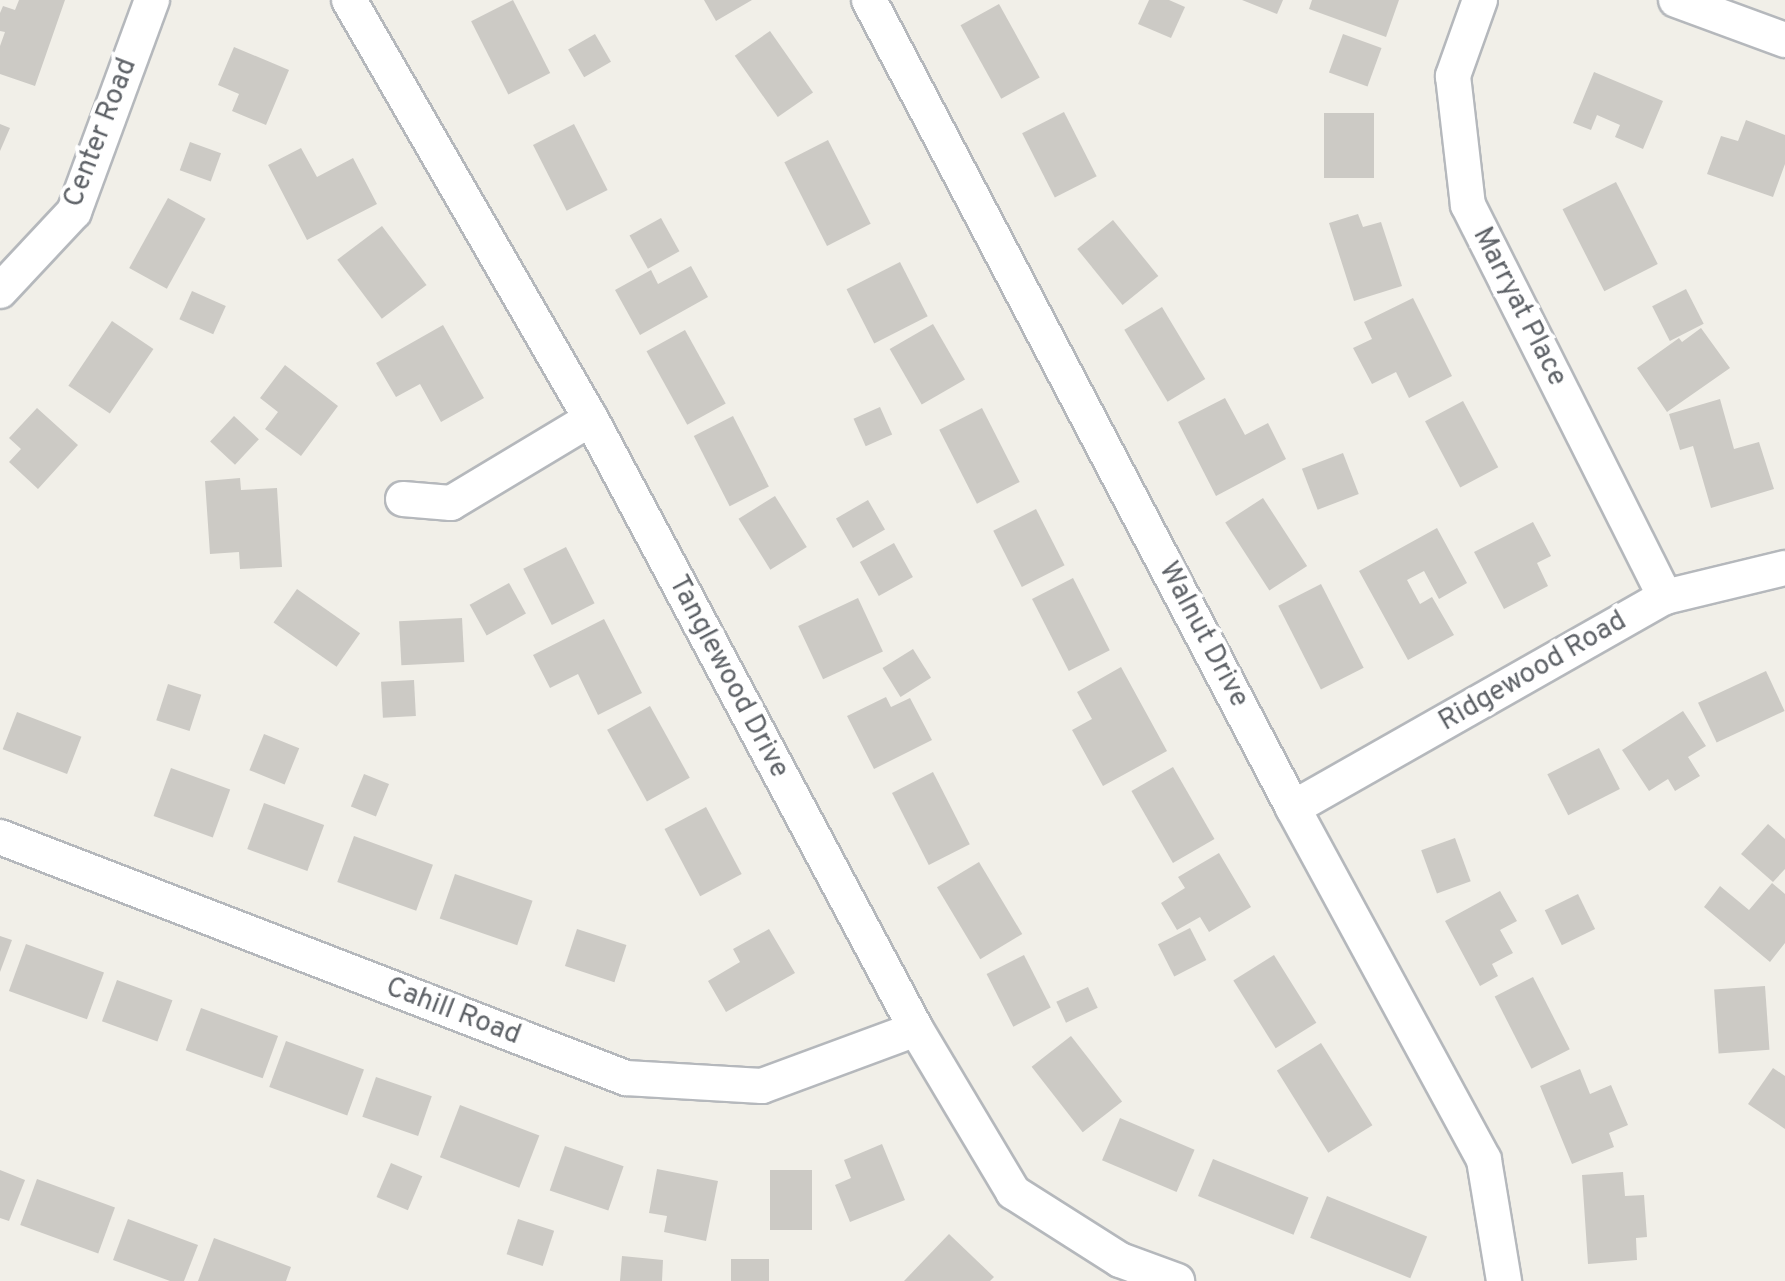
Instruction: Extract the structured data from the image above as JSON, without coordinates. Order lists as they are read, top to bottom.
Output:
{
  "streets": {
    "street": [
      "Center Road",
      "Marryat Place",
      "Walnut Drive",
      "Ridgewood Road",
      "Tanglewood Drive",
      "Cahill Road"
    ]
  },
  "crossings": [
    ["Marryat Place", "Ridgewood Road"],
    ["Walnut Drive", "Ridgewood Road"],
    ["Tanglewood Drive", "Cahill Road"]
  ]
}
